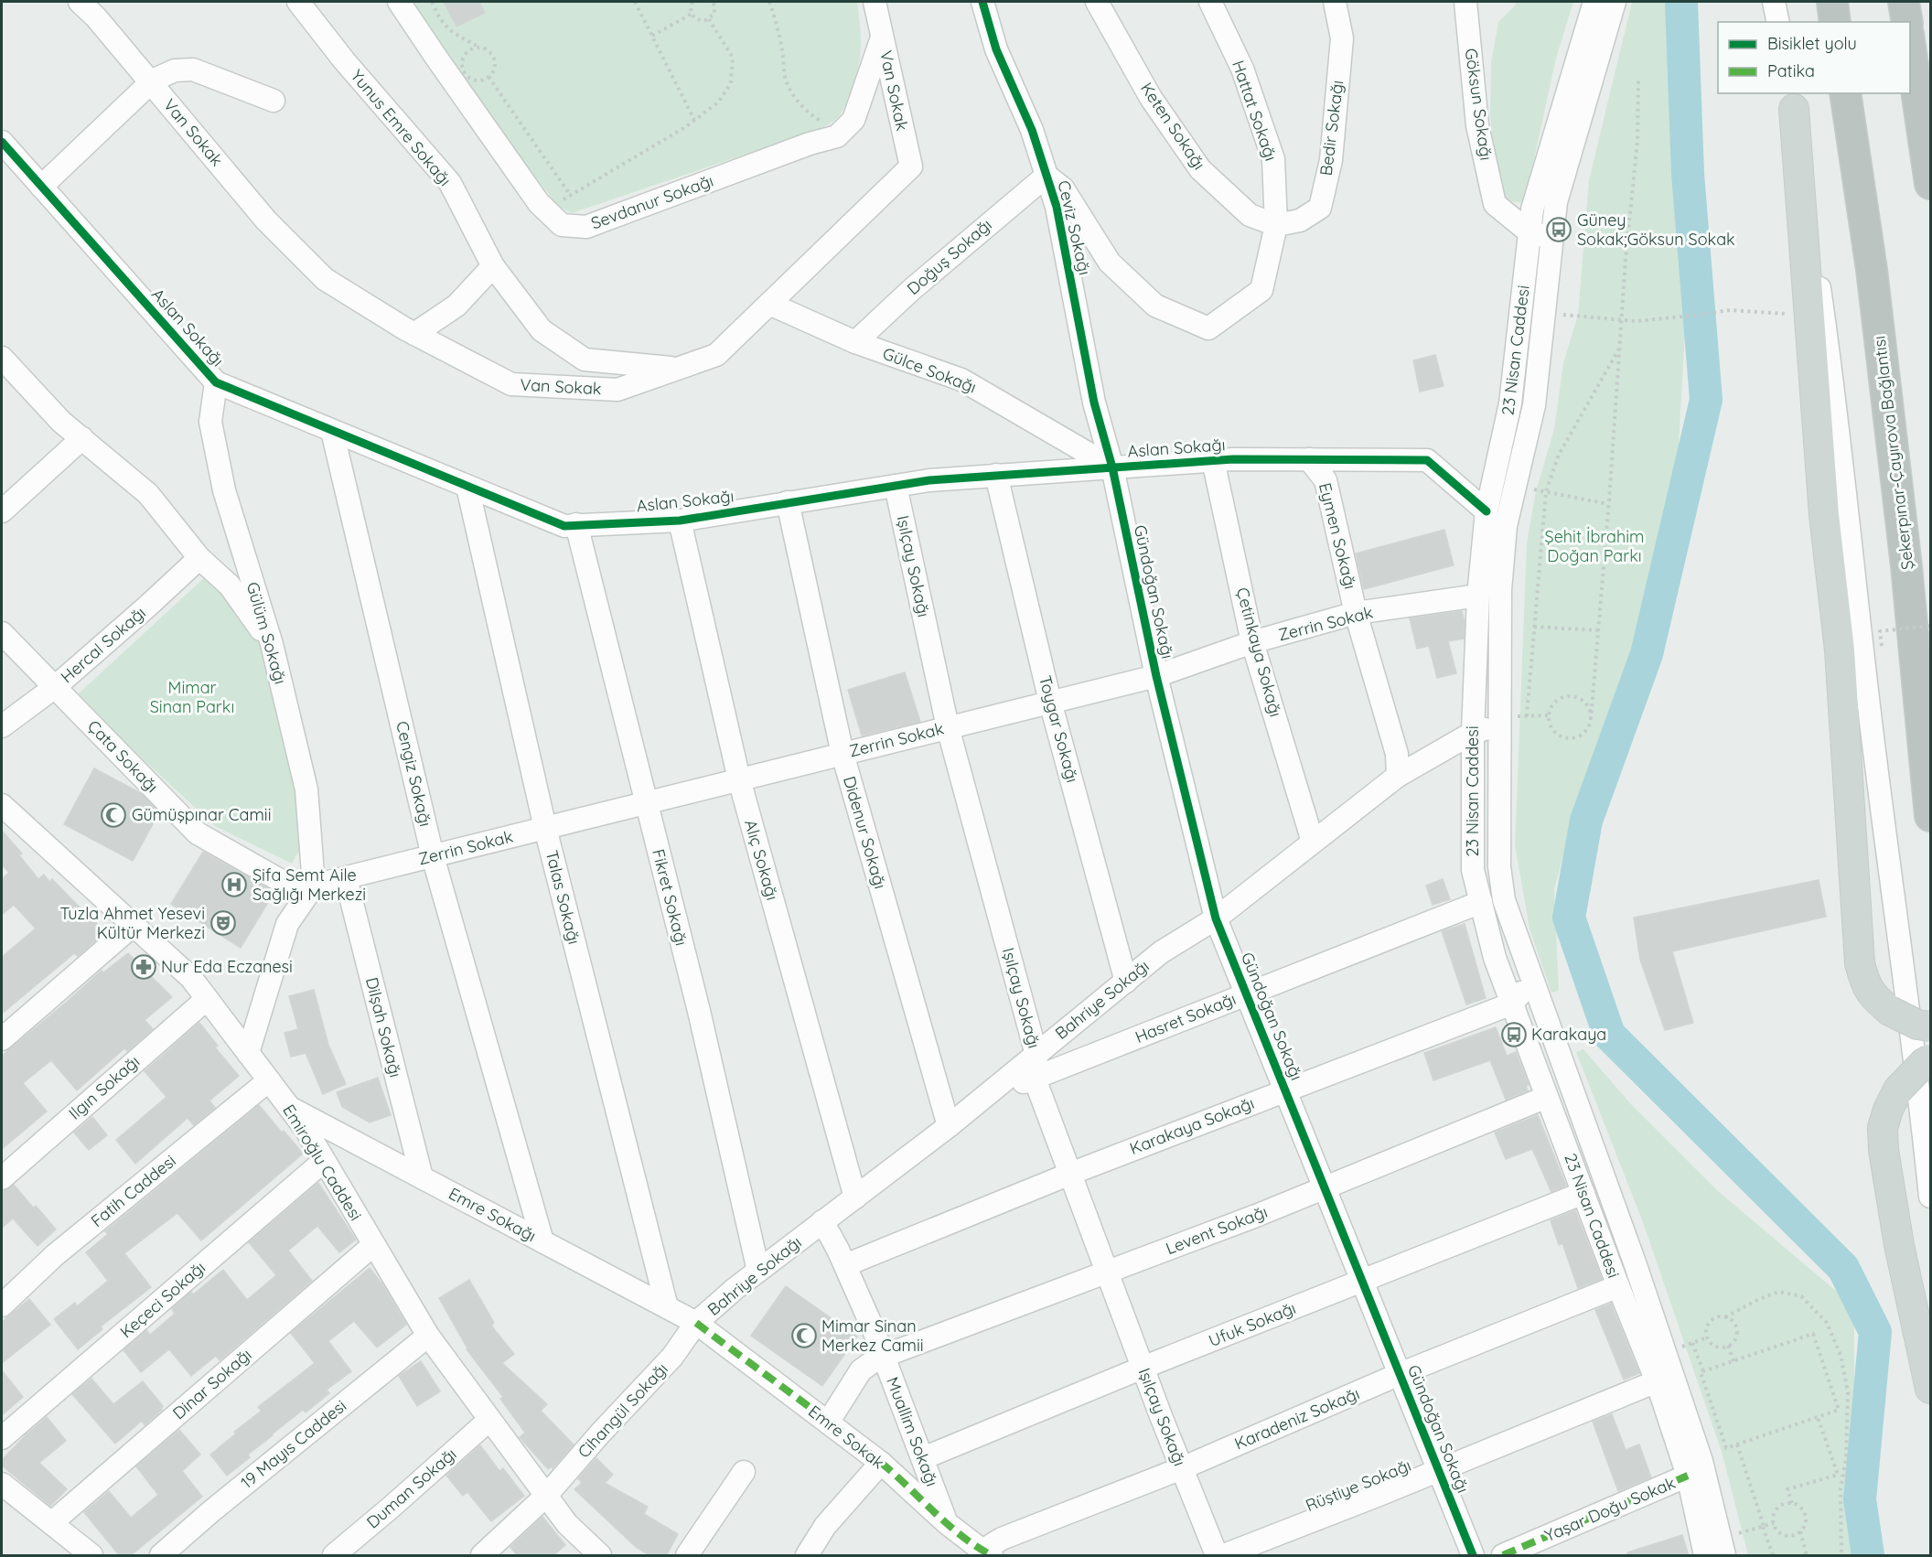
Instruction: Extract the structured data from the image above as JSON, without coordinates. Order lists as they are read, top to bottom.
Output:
{
  "streets": {
    "highway": ["Şekerpınar-Çayırova Bağlantısı"],
    "street": [
      "Van Sokak",
      "Göksun Sokağı",
      "Hattat Sokağı",
      "Keten Sokağı",
      "Yunus Emre Sokağı",
      "Bedir Sokağı",
      "Sevdanur Sokağı",
      "Ceviz Sokağı",
      "Doğuş Sokağı",
      "Aslan Sokağı",
      "23 Nisan Caddesi",
      "Gülce Sokağı",
      "Eymen Sokağı",
      "Işılçay Sokağı",
      "Gündoğan Sokağı",
      "Zerrin Sokak",
      "Gülüm Sokağı",
      "Hercal Sokağı",
      "Çetinkaya Sokağı",
      "Toygar Sokağı",
      "Çata Sokağı",
      "Cengiz Sokağı",
      "Didenur Sokağı",
      "Alıç Sokağı",
      "Talas Sokağı",
      "Fikret Sokağı",
      "Bahriye Sokağı",
      "Hasret Sokağı",
      "Dilşah Sokağı",
      "Ilgın Sokağı",
      "Karakaya Sokağı",
      "Emiroğlu Caddesi",
      "Fatih Caddesi",
      "Emre Sokağı",
      "Levent Sokağı",
      "Keçeci Sokağı",
      "Ufuk Sokağı",
      "Dinar Sokağı",
      "Cihangül Sokağı",
      "Karadeniz Sokağı",
      "Muallim Sokağı",
      "Emre Sokak",
      "19 Mayıs Caddesi",
      "Rüştiye Sokağı",
      "Duman Sokağı",
      "Yaşar Doğu Sokak"
    ]
  },
  "crossings": [
    ["Van Sokak", "Yunus Emre Sokağı"],
    ["Van Sokak", "Gülce Sokağı"],
    ["Göksun Sokağı", "23 Nisan Caddesi"],
    ["Hattat Sokağı", "Keten Sokağı"],
    ["Hattat Sokağı", "Bedir Sokağı"],
    ["Hattat Sokağı", "Ceviz Sokağı"],
    ["Hattat Sokağı", "Doğuş Sokağı"],
    ["Keten Sokağı", "Bedir Sokağı"],
    ["Ceviz Sokağı", "Doğuş Sokağı"],
    ["Ceviz Sokağı", "Aslan Sokağı"],
    ["Ceviz Sokağı", "Gülce Sokağı"],
    ["Ceviz Sokağı", "Gündoğan Sokağı"],
    ["Doğuş Sokağı", "Gülce Sokağı"],
    ["Aslan Sokağı", "23 Nisan Caddesi"],
    ["Aslan Sokağı", "Gülce Sokağı"],
    ["Aslan Sokağı", "Eymen Sokağı"],
    ["Aslan Sokağı", "Işılçay Sokağı"],
    ["Aslan Sokağı", "Gündoğan Sokağı"],
    ["Aslan Sokağı", "Gülüm Sokağı"],
    ["Aslan Sokağı", "Çetinkaya Sokağı"],
    ["Aslan Sokağı", "Toygar Sokağı"],
    ["Aslan Sokağı", "Cengiz Sokağı"],
    ["Aslan Sokağı", "Didenur Sokağı"],
    ["Aslan Sokağı", "Alıç Sokağı"],
    ["Aslan Sokağı", "Talas Sokağı"],
    ["Aslan Sokağı", "Fikret Sokağı"],
    ["23 Nisan Caddesi", "Zerrin Sokak"],
    ["23 Nisan Caddesi", "Bahriye Sokağı"],
    ["23 Nisan Caddesi", "Hasret Sokağı"],
    ["23 Nisan Caddesi", "Karakaya Sokağı"],
    ["23 Nisan Caddesi", "Levent Sokağı"],
    ["23 Nisan Caddesi", "Ufuk Sokağı"],
    ["23 Nisan Caddesi", "Karadeniz Sokağı"],
    ["23 Nisan Caddesi", "Rüştiye Sokağı"],
    ["23 Nisan Caddesi", "Yaşar Doğu Sokak"],
    ["Gülce Sokağı", "Gündoğan Sokağı"],
    ["Eymen Sokağı", "Zerrin Sokak"],
    ["Eymen Sokağı", "Bahriye Sokağı"],
    ["Işılçay Sokağı", "Zerrin Sokak"],
    ["Işılçay Sokağı", "Bahriye Sokağı"],
    ["Işılçay Sokağı", "Hasret Sokağı"],
    ["Işılçay Sokağı", "Karakaya Sokağı"],
    ["Işılçay Sokağı", "Levent Sokağı"],
    ["Işılçay Sokağı", "Ufuk Sokağı"],
    ["Işılçay Sokağı", "Karadeniz Sokağı"],
    ["Gündoğan Sokağı", "Zerrin Sokak"],
    ["Gündoğan Sokağı", "Bahriye Sokağı"],
    ["Gündoğan Sokağı", "Hasret Sokağı"],
    ["Gündoğan Sokağı", "Karakaya Sokağı"],
    ["Gündoğan Sokağı", "Levent Sokağı"],
    ["Gündoğan Sokağı", "Ufuk Sokağı"],
    ["Gündoğan Sokağı", "Karadeniz Sokağı"],
    ["Gündoğan Sokağı", "Rüştiye Sokağı"],
    ["Zerrin Sokak", "Gülüm Sokağı"],
    ["Zerrin Sokak", "Çetinkaya Sokağı"],
    ["Zerrin Sokak", "Toygar Sokağı"],
    ["Zerrin Sokak", "Çata Sokağı"],
    ["Zerrin Sokak", "Cengiz Sokağı"],
    ["Zerrin Sokak", "Didenur Sokağı"],
    ["Zerrin Sokak", "Alıç Sokağı"],
    ["Zerrin Sokak", "Talas Sokağı"],
    ["Zerrin Sokak", "Fikret Sokağı"],
    ["Zerrin Sokak", "Dilşah Sokağı"],
    ["Gülüm Sokağı", "Çata Sokağı"],
    ["Hercal Sokağı", "Çata Sokağı"],
    ["Çetinkaya Sokağı", "Bahriye Sokağı"],
    ["Toygar Sokağı", "Bahriye Sokağı"],
    ["Cengiz Sokağı", "Emre Sokağı"],
    ["Didenur Sokağı", "Bahriye Sokağı"],
    ["Alıç Sokağı", "Bahriye Sokağı"],
    ["Talas Sokağı", "Emre Sokağı"],
    ["Fikret Sokağı", "Bahriye Sokağı"],
    ["Bahriye Sokağı", "Hasret Sokağı"],
    ["Bahriye Sokağı", "Emre Sokağı"],
    ["Bahriye Sokağı", "Cihangül Sokağı"],
    ["Bahriye Sokağı", "Muallim Sokağı"],
    ["Bahriye Sokağı", "Emre Sokak"],
    ["Dilşah Sokağı", "Emre Sokağı"],
    ["Ilgın Sokağı", "Emiroğlu Caddesi"],
    ["Karakaya Sokağı", "Muallim Sokağı"],
    ["Emiroğlu Caddesi", "Fatih Caddesi"],
    ["Emiroğlu Caddesi", "Emre Sokağı"],
    ["Emiroğlu Caddesi", "Keçeci Sokağı"],
    ["Emiroğlu Caddesi", "Dinar Sokağı"],
    ["Emiroğlu Caddesi", "Cihangül Sokağı"],
    ["Emiroğlu Caddesi", "19 Mayıs Caddesi"],
    ["Emiroğlu Caddesi", "Duman Sokağı"],
    ["Emre Sokağı", "Cihangül Sokağı"],
    ["Emre Sokağı", "Emre Sokak"],
    ["Levent Sokağı", "Muallim Sokağı"],
    ["Levent Sokağı", "Emre Sokak"],
    ["Ufuk Sokağı", "Muallim Sokağı"],
    ["Cihangül Sokağı", "Emre Sokak"],
    ["Karadeniz Sokağı", "Emre Sokak"],
    ["Muallim Sokağı", "Emre Sokak"]
  ],
  "parks": ["Şehit İbrahim Doğan Parkı", "Mimar Sinan Parkı"],
  "places": {
    "bus stop": ["Güney Sokak;Göksun Sokak", "Karakaya"],
    "mosque": ["Gümüşpınar Camii", "Mimar Sinan Merkez Camii"],
    "hospital": ["Şifa Semt Aile Sağlığı Merkezi"],
    "theatre": ["Tuzla Ahmet Yesevi Kültür Merkezi"],
    "pharmacy": ["Nur Eda Eczanesi"]
  },
  "legend": ["Bisiklet yolu", "Patika"]
}
